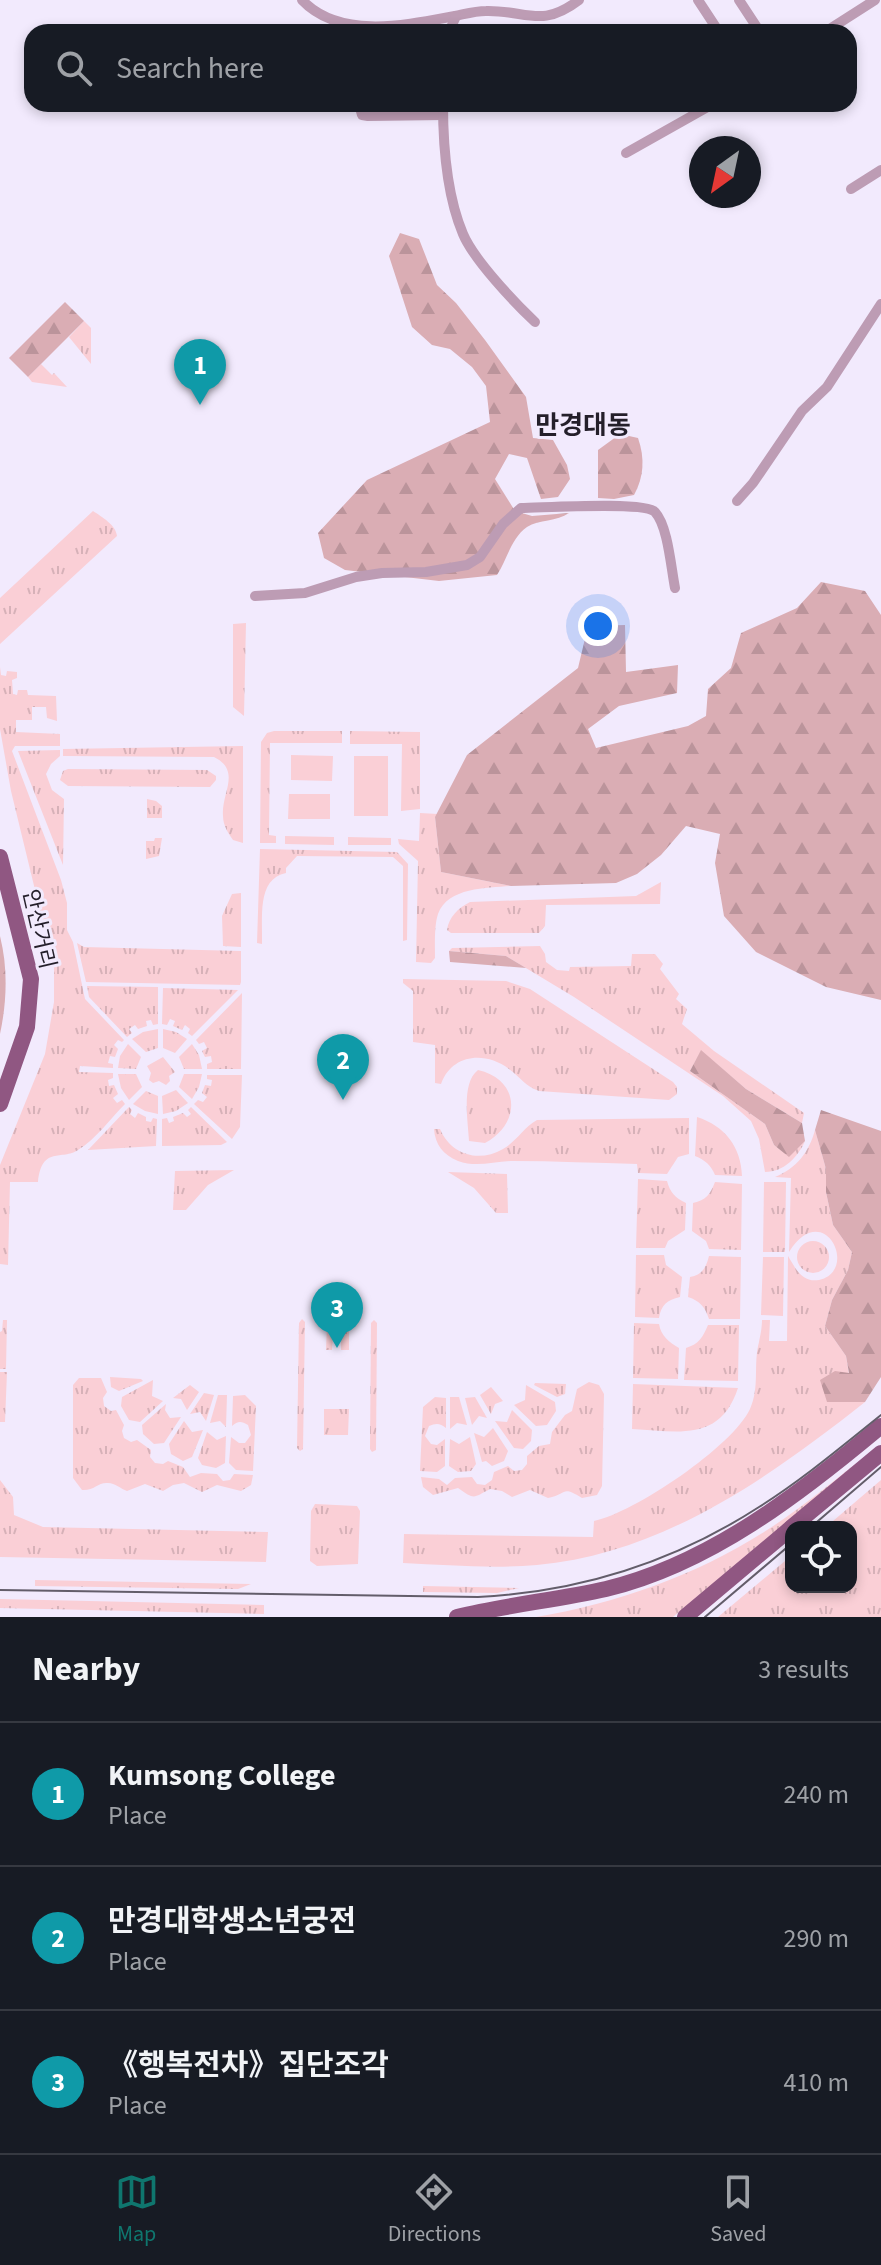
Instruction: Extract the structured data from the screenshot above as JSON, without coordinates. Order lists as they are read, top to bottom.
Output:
{
  "streets": {
    "main road": ["안산거리"]
  },
  "districts": ["만경대동"],
  "north": "bottom left",
  "page": {
    "search": "Search here",
    "pins": ["1", "2", "3"],
    "heading": ["Nearby", "3 results"],
    "list": [
      {
        "mark": "1",
        "name": "Kumsong College",
        "note": "Place",
        "value": "240 m"
      },
      {
        "mark": "2",
        "name": "만경대학생소년궁전",
        "note": "Place",
        "value": "290 m"
      },
      {
        "mark": "3",
        "name": "《행복전차》집단조각",
        "note": "Place",
        "value": "410 m"
      }
    ],
    "nav": ["Map", "Directions", "Saved"]
  }
}
